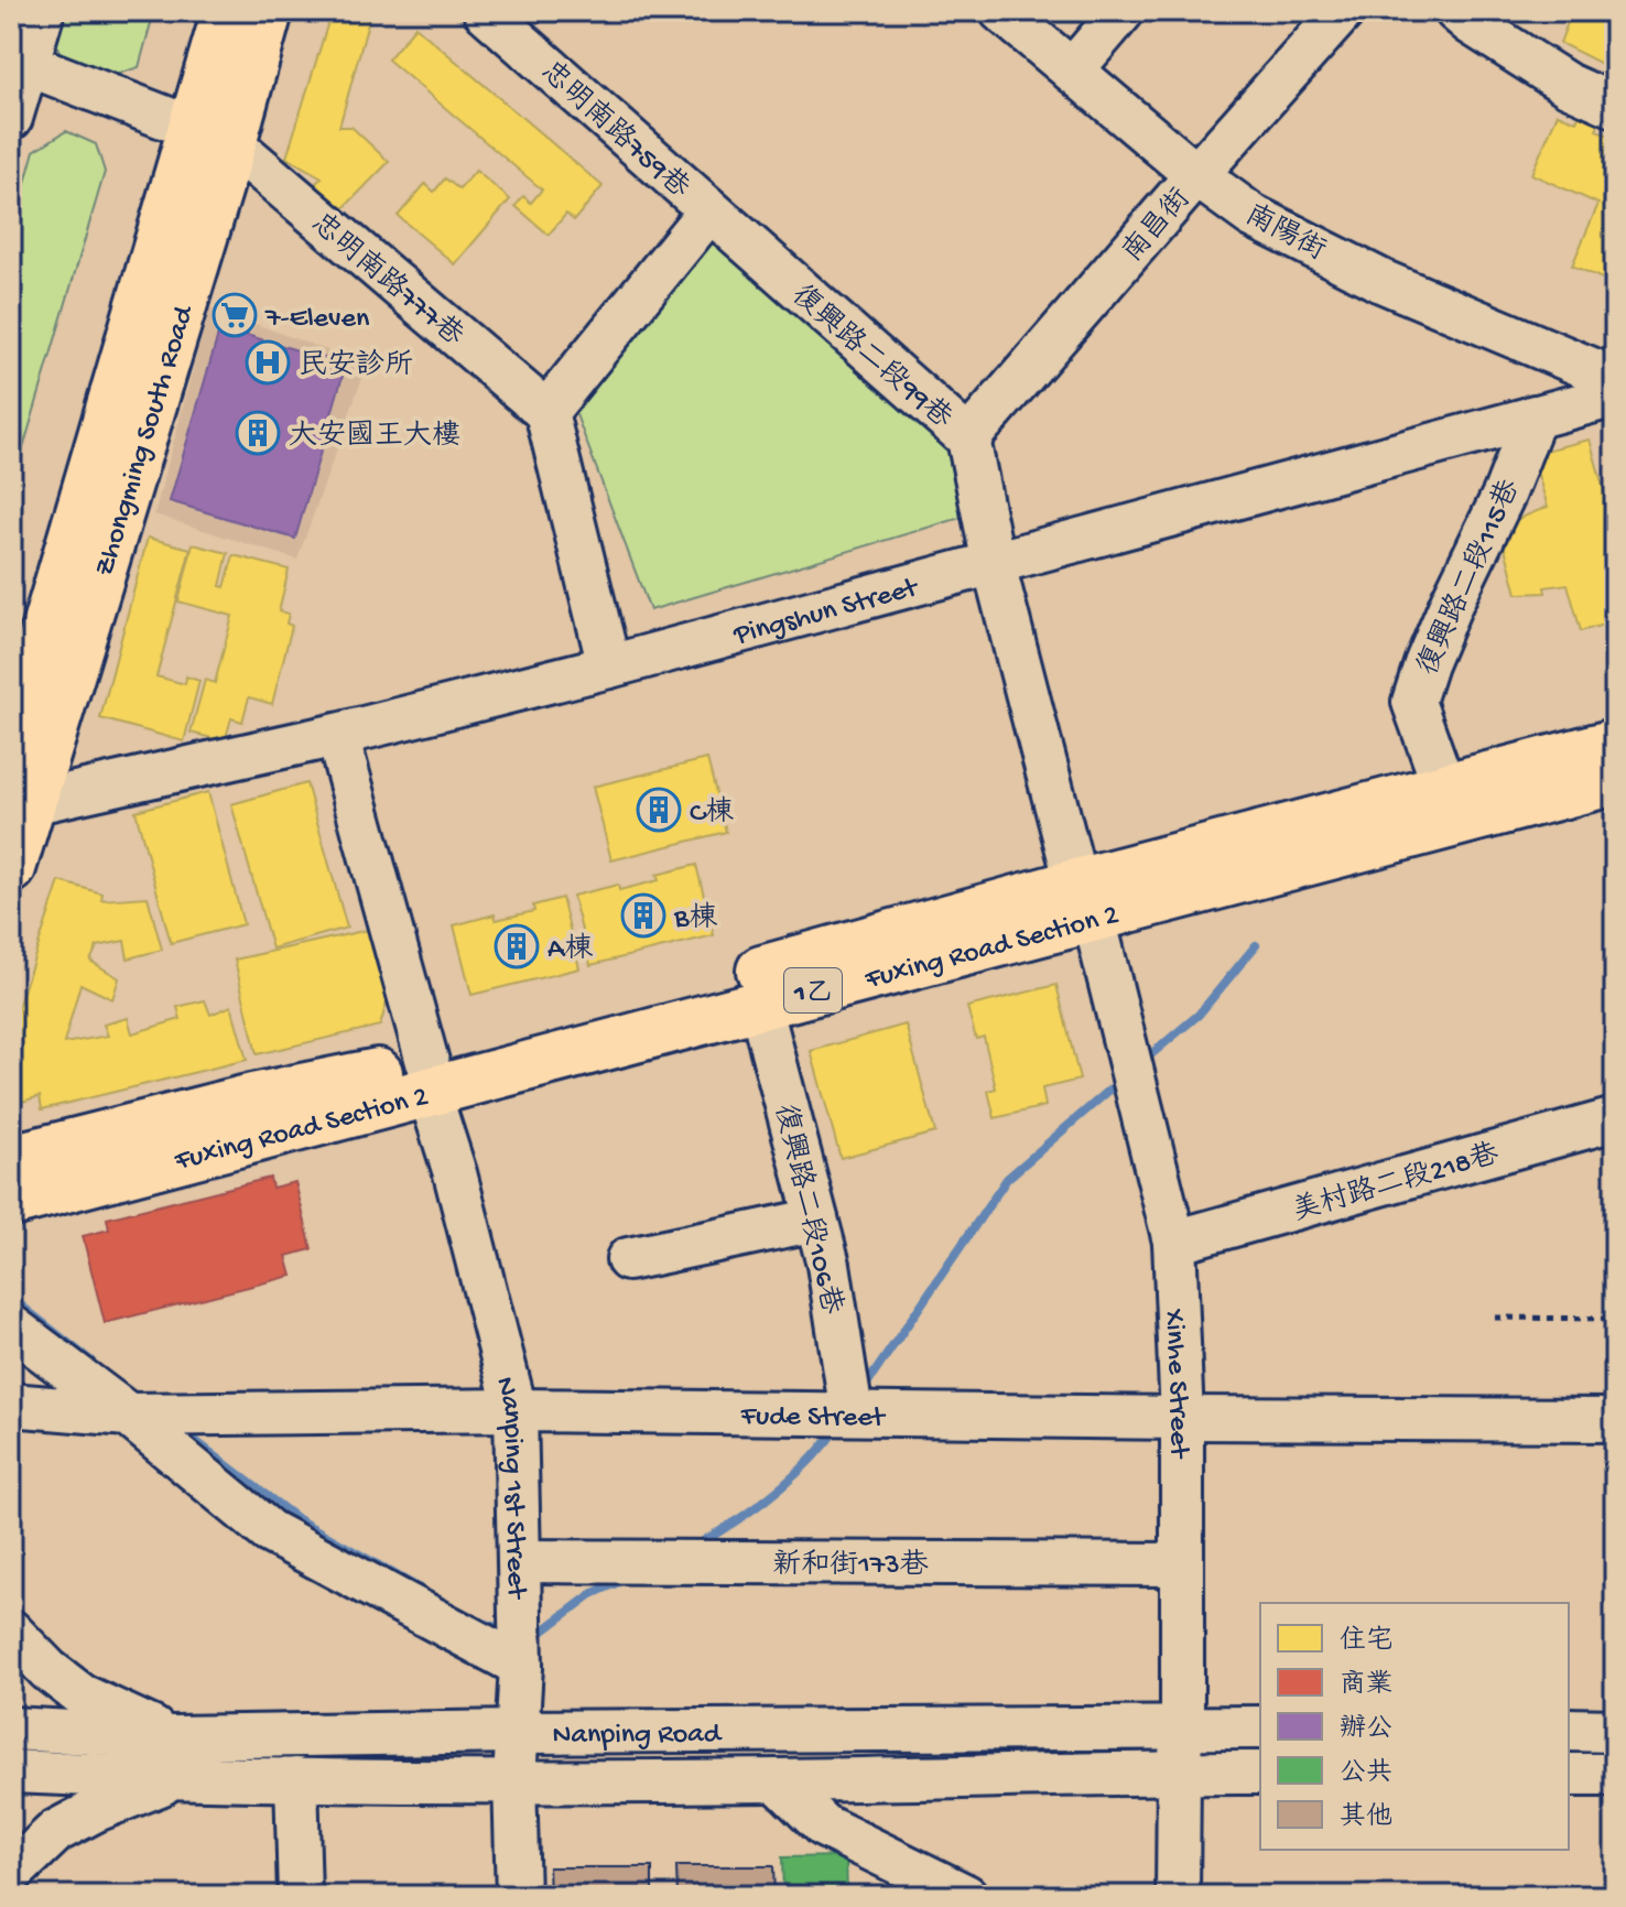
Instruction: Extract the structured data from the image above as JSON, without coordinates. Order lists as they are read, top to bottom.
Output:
{
  "streets": {
    "main road": ["Zhongming South Road", "Fuxing Road Section 2", "1乙"],
    "street": [
      "忠明南路759巷",
      "南昌街",
      "南陽街",
      "忠明南路777巷",
      "復興路二段99巷",
      "復興路二段115巷",
      "Pingshun Street",
      "美村路二段218巷",
      "復興路二段106巷",
      "Xinhe Street",
      "Fude Street",
      "Nanping 1st Street",
      "新和街173巷",
      "Nanping Road"
    ]
  },
  "crossings": [
    ["忠明南路759巷", "復興路二段99巷"],
    ["南昌街", "南陽街"],
    ["南昌街", "復興路二段99巷"],
    ["忠明南路777巷", "Zhongming South Road"],
    ["復興路二段99巷", "Pingshun Street"],
    ["復興路二段99巷", "Fuxing Road Section 2"],
    ["復興路二段99巷", "Xinhe Street"],
    ["Zhongming South Road", "Pingshun Street"],
    ["復興路二段115巷", "Pingshun Street"],
    ["復興路二段115巷", "Fuxing Road Section 2"],
    ["Pingshun Street", "Nanping 1st Street"],
    ["Fuxing Road Section 2", "復興路二段106巷"],
    ["Fuxing Road Section 2", "Xinhe Street"],
    ["Fuxing Road Section 2", "Nanping 1st Street"],
    ["美村路二段218巷", "Xinhe Street"],
    ["復興路二段106巷", "Fude Street"],
    ["Xinhe Street", "Fude Street"],
    ["Xinhe Street", "新和街173巷"],
    ["Xinhe Street", "Nanping Road"],
    ["Fude Street", "Nanping 1st Street"],
    ["Nanping 1st Street", "新和街173巷"],
    ["Nanping 1st Street", "Nanping Road"]
  ],
  "places": {
    "supermarket": ["7-Eleven"],
    "hospital": ["民安診所"],
    "building": [
      "大安國王大樓",
      "C棟",
      "B棟",
      "A棟"
    ]
  },
  "legend": [
    "住宅",
    "商業",
    "辦公",
    "公共",
    "其他"
  ]
}
